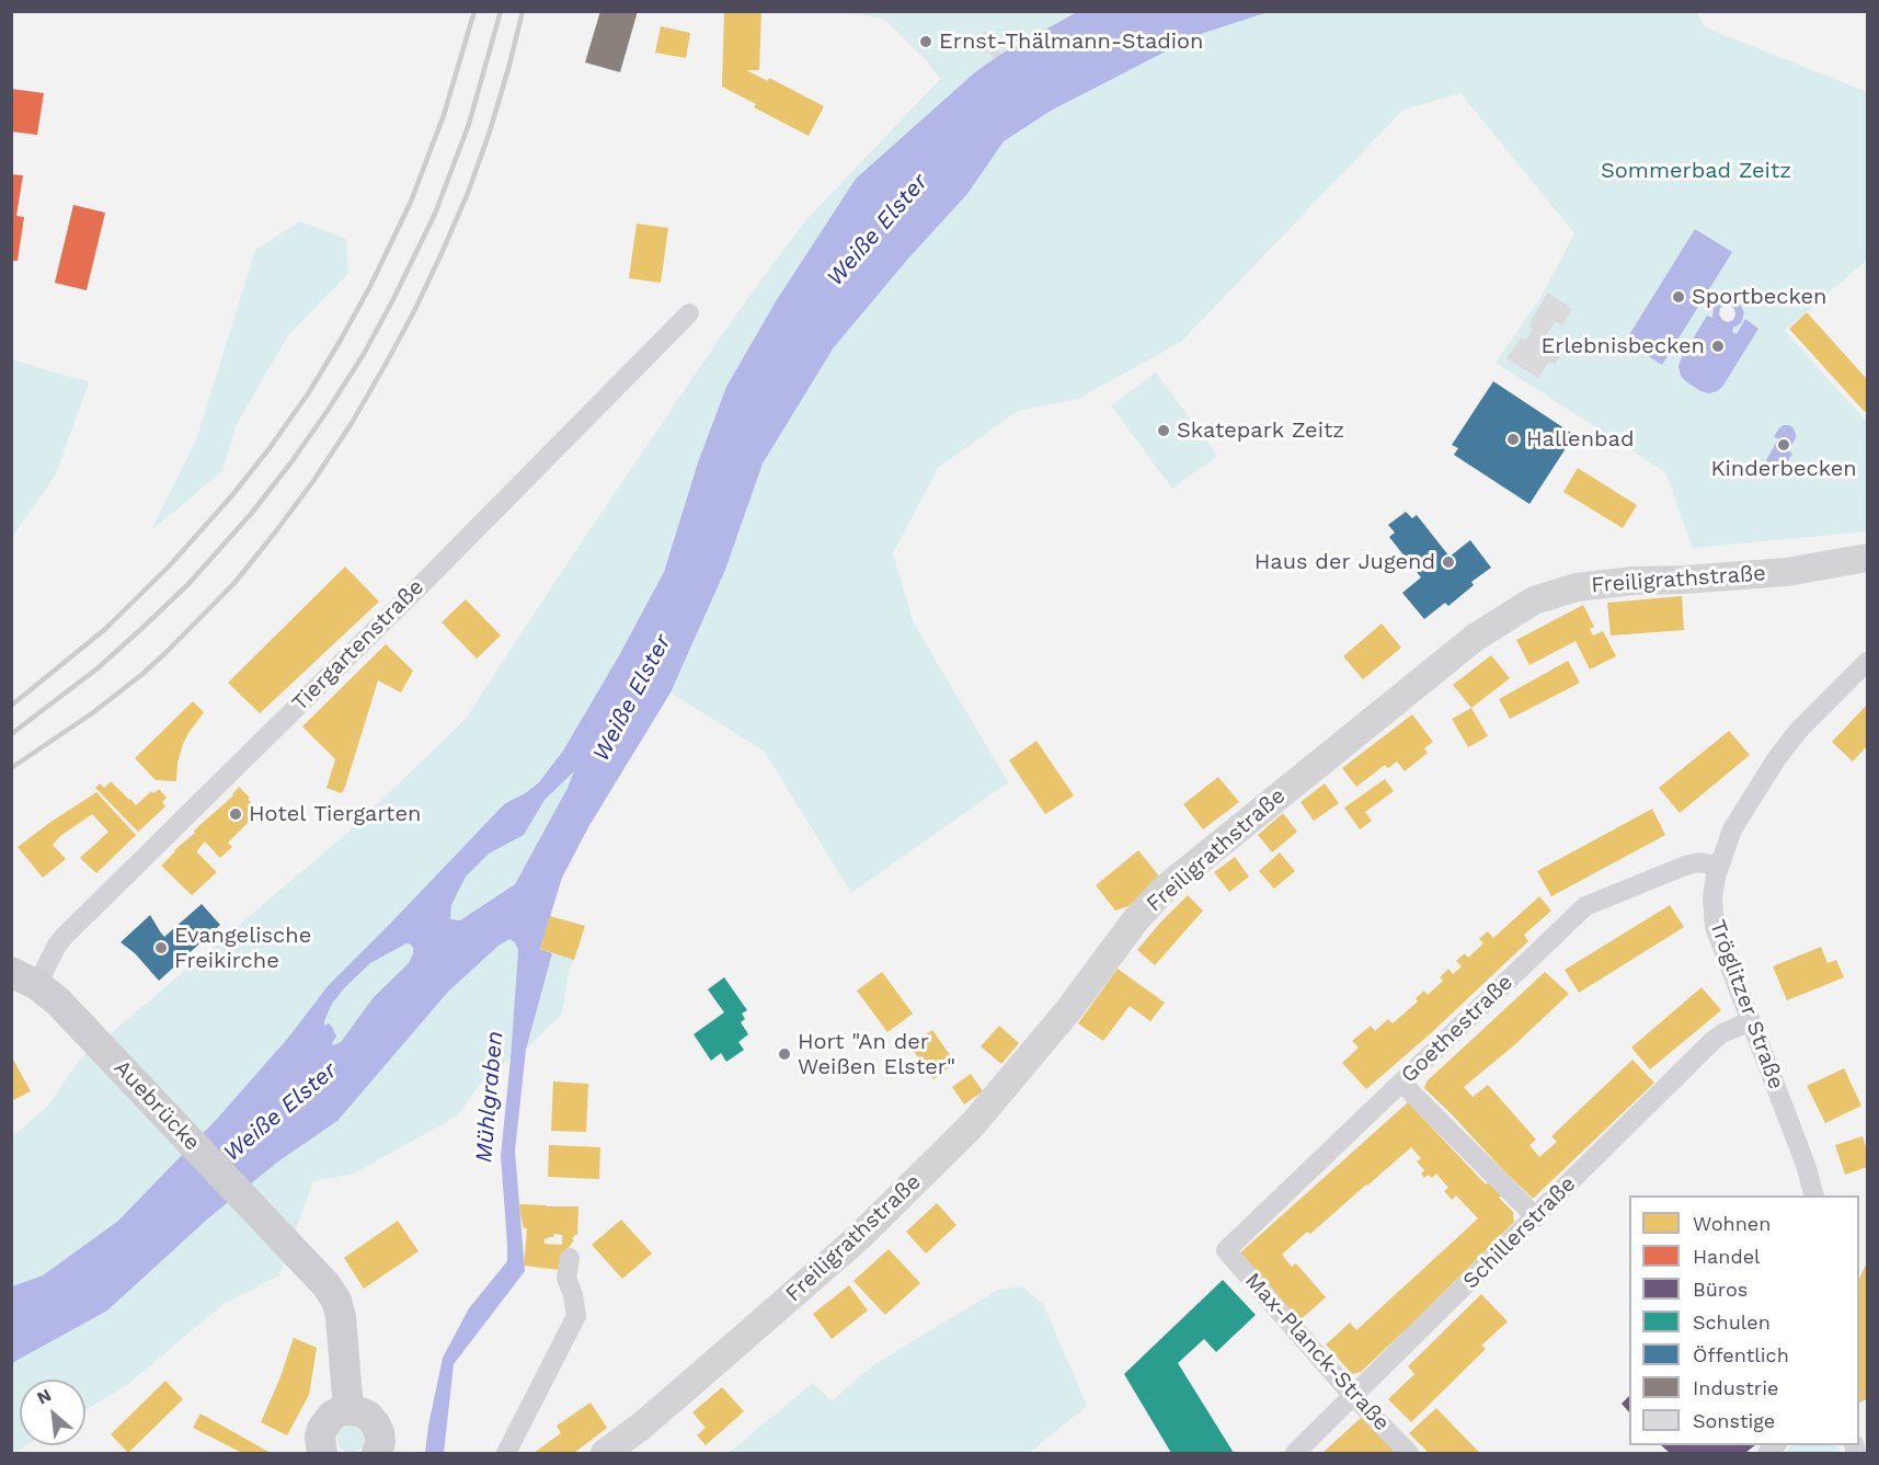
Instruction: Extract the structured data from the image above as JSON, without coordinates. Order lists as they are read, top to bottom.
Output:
{
  "streets": {
    "main road": ["Auebrücke"],
    "street": [
      "Freiligrathstraße",
      "Tiergartenstraße",
      "Tröglitzer Straße",
      "Goethestraße",
      "Schillerstraße",
      "Max-Planck-Straße"
    ]
  },
  "crossings": [
    ["Tiergartenstraße", "Auebrücke"],
    ["Tröglitzer Straße", "Goethestraße"],
    ["Tröglitzer Straße", "Schillerstraße"],
    ["Goethestraße", "Max-Planck-Straße"],
    ["Schillerstraße", "Max-Planck-Straße"]
  ],
  "water": ["Weiße Elster", "Mühlgraben"],
  "parks": ["Sommerbad Zeitz"],
  "places": [
    "Ernst-Thälmann-Stadion",
    "Sportbecken",
    "Erlebnisbecken",
    "Skatepark Zeitz",
    "Hallenbad",
    "Kinderbecken",
    "Haus der Jugend",
    "Hotel Tiergarten",
    "Evangelische Freikirche",
    "Hort \"An der Weißen Elster\""
  ],
  "legend": [
    "Wohnen",
    "Handel",
    "Büros",
    "Schulen",
    "Öffentlich",
    "Industrie",
    "Sonstige"
  ],
  "north": "top left"
}
